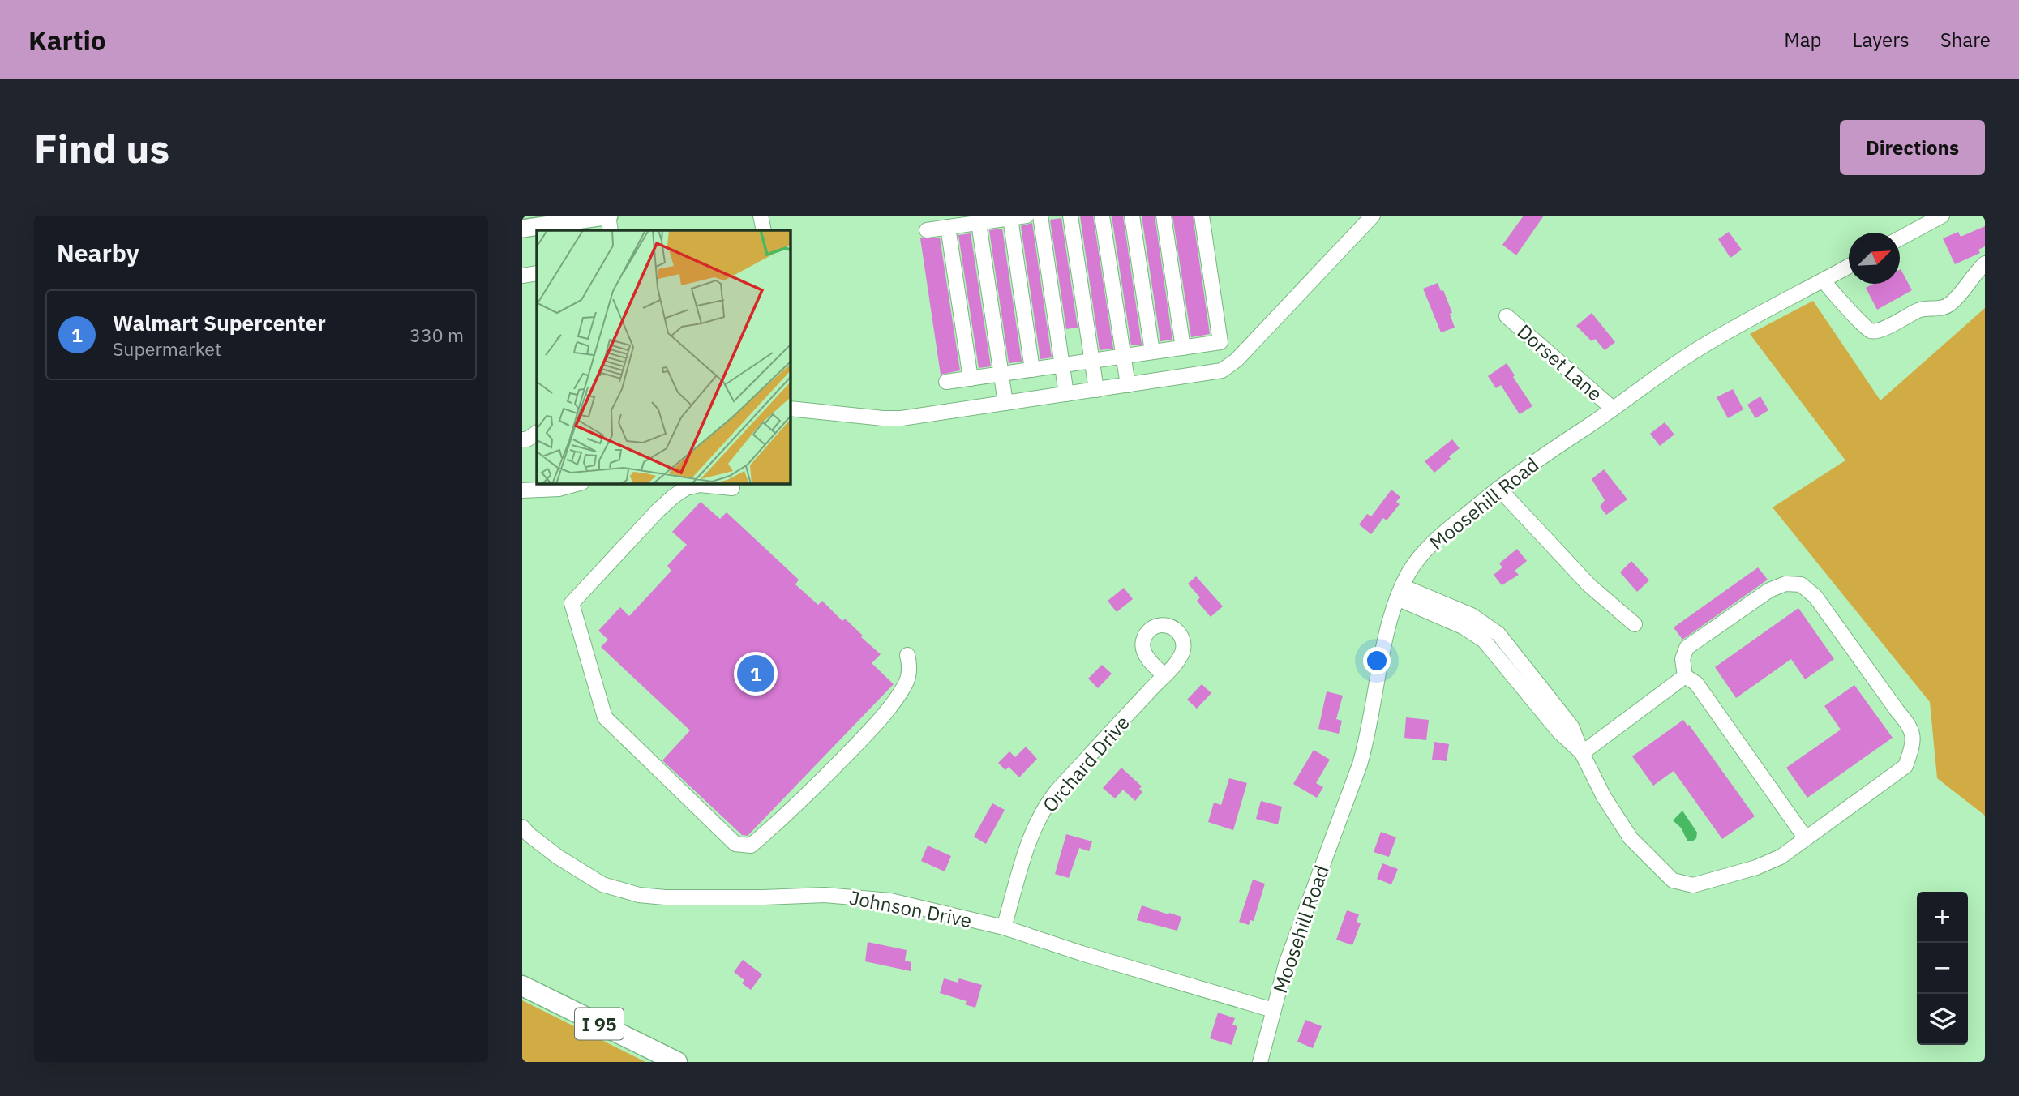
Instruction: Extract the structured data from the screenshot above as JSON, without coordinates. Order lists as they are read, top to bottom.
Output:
{
  "streets": {
    "highway": ["I 95"],
    "street": [
      "Dorset Lane",
      "Moosehill Road",
      "Orchard Drive",
      "Johnson Drive"
    ]
  },
  "crossings": [
    ["Dorset Lane", "Moosehill Road"],
    ["Moosehill Road", "Johnson Drive"],
    ["Orchard Drive", "Johnson Drive"]
  ],
  "north": "top right",
  "page": {
    "header": "Kartio",
    "nav": ["Map", "Layers", "Share"],
    "buttons": "Directions",
    "title": "Find us",
    "heading": "Nearby",
    "list": [
      {
        "mark": "1",
        "name": "Walmart Supercenter",
        "note": "Supermarket",
        "value": "330 m"
      }
    ],
    "pins": "1",
    "map_buttons": ["+", "−"]
  }
}
